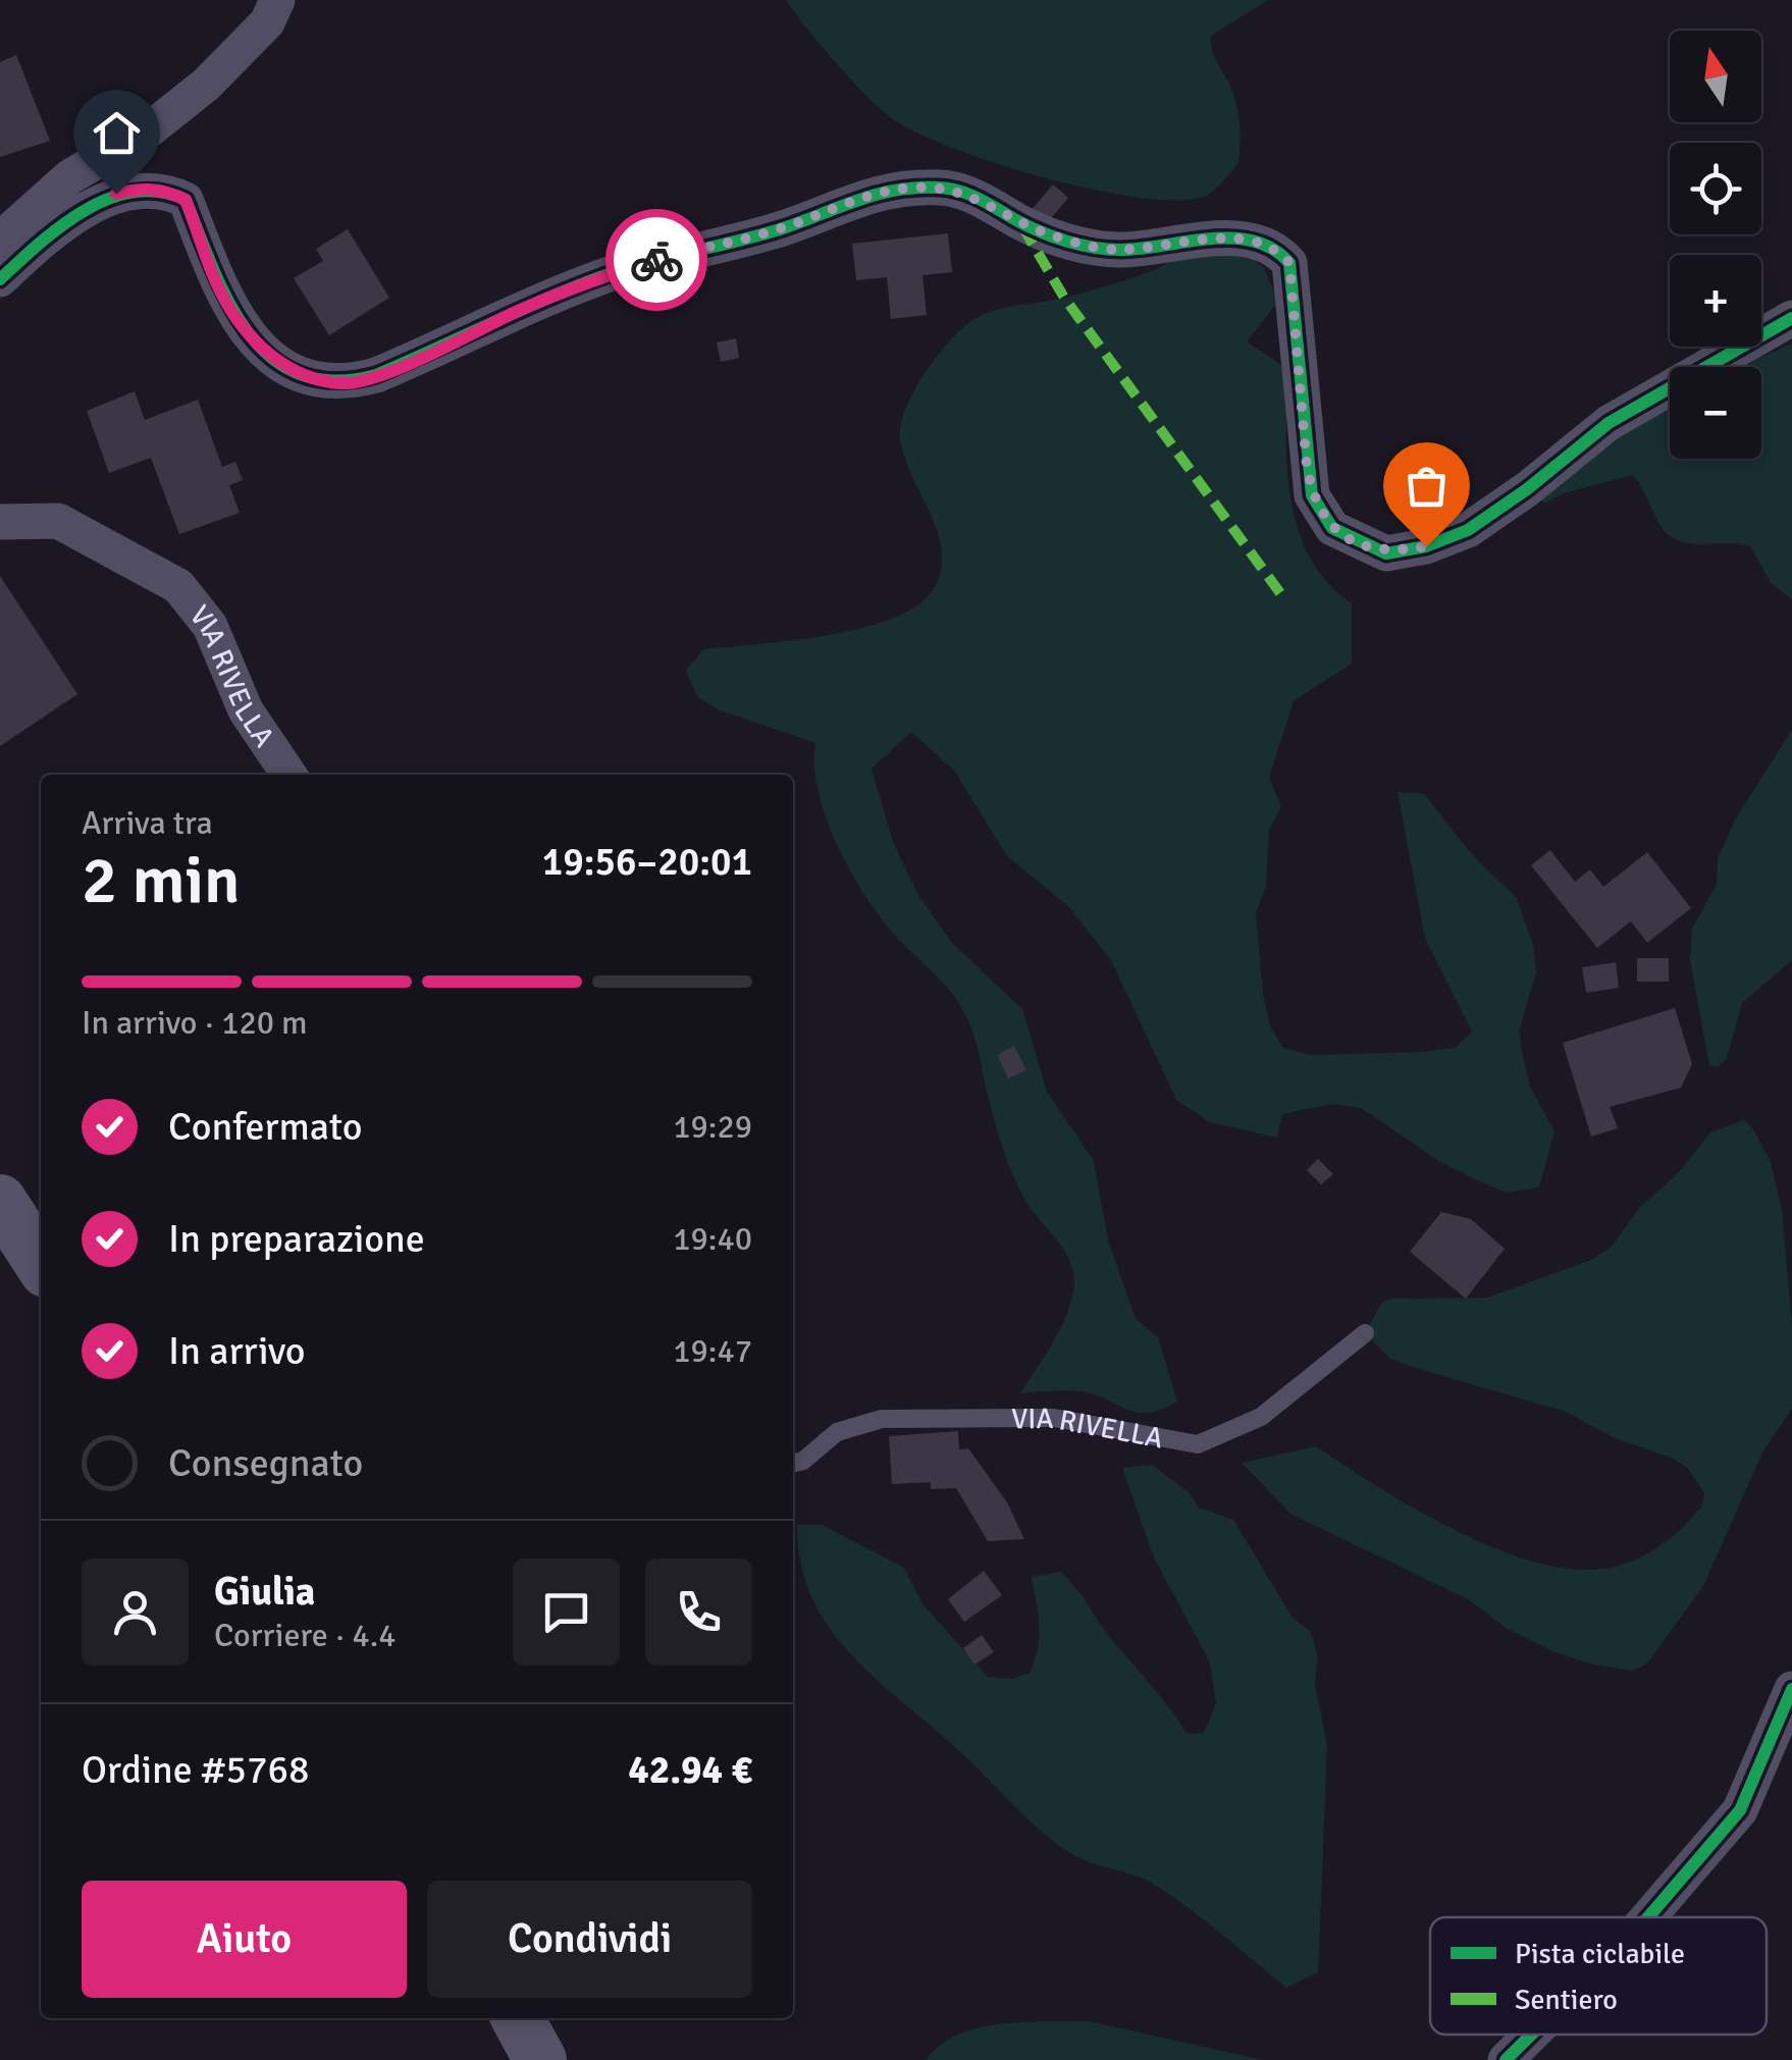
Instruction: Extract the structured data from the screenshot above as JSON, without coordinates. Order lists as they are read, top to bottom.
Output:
{
  "streets": {
    "street": ["VIA RIVELLA"]
  },
  "legend": ["Pista ciclabile", "Sentiero"],
  "north": "top",
  "page": {
    "map_buttons": ["+", "−"],
    "heading": ["2 min", "Arriva tra", "19:56–20:01"],
    "panel": [
      "Giulia",
      "Corriere · 4.4",
      "Ordine #5768",
      "42.94 €"
    ],
    "bar": "In arrivo · 120 m",
    "list": [
      ["Confermato", "19:29"],
      ["In preparazione", "19:40"],
      ["In arrivo", "19:47"],
      "Consegnato"
    ],
    "buttons": ["Aiuto", "Condividi"]
  }
}
